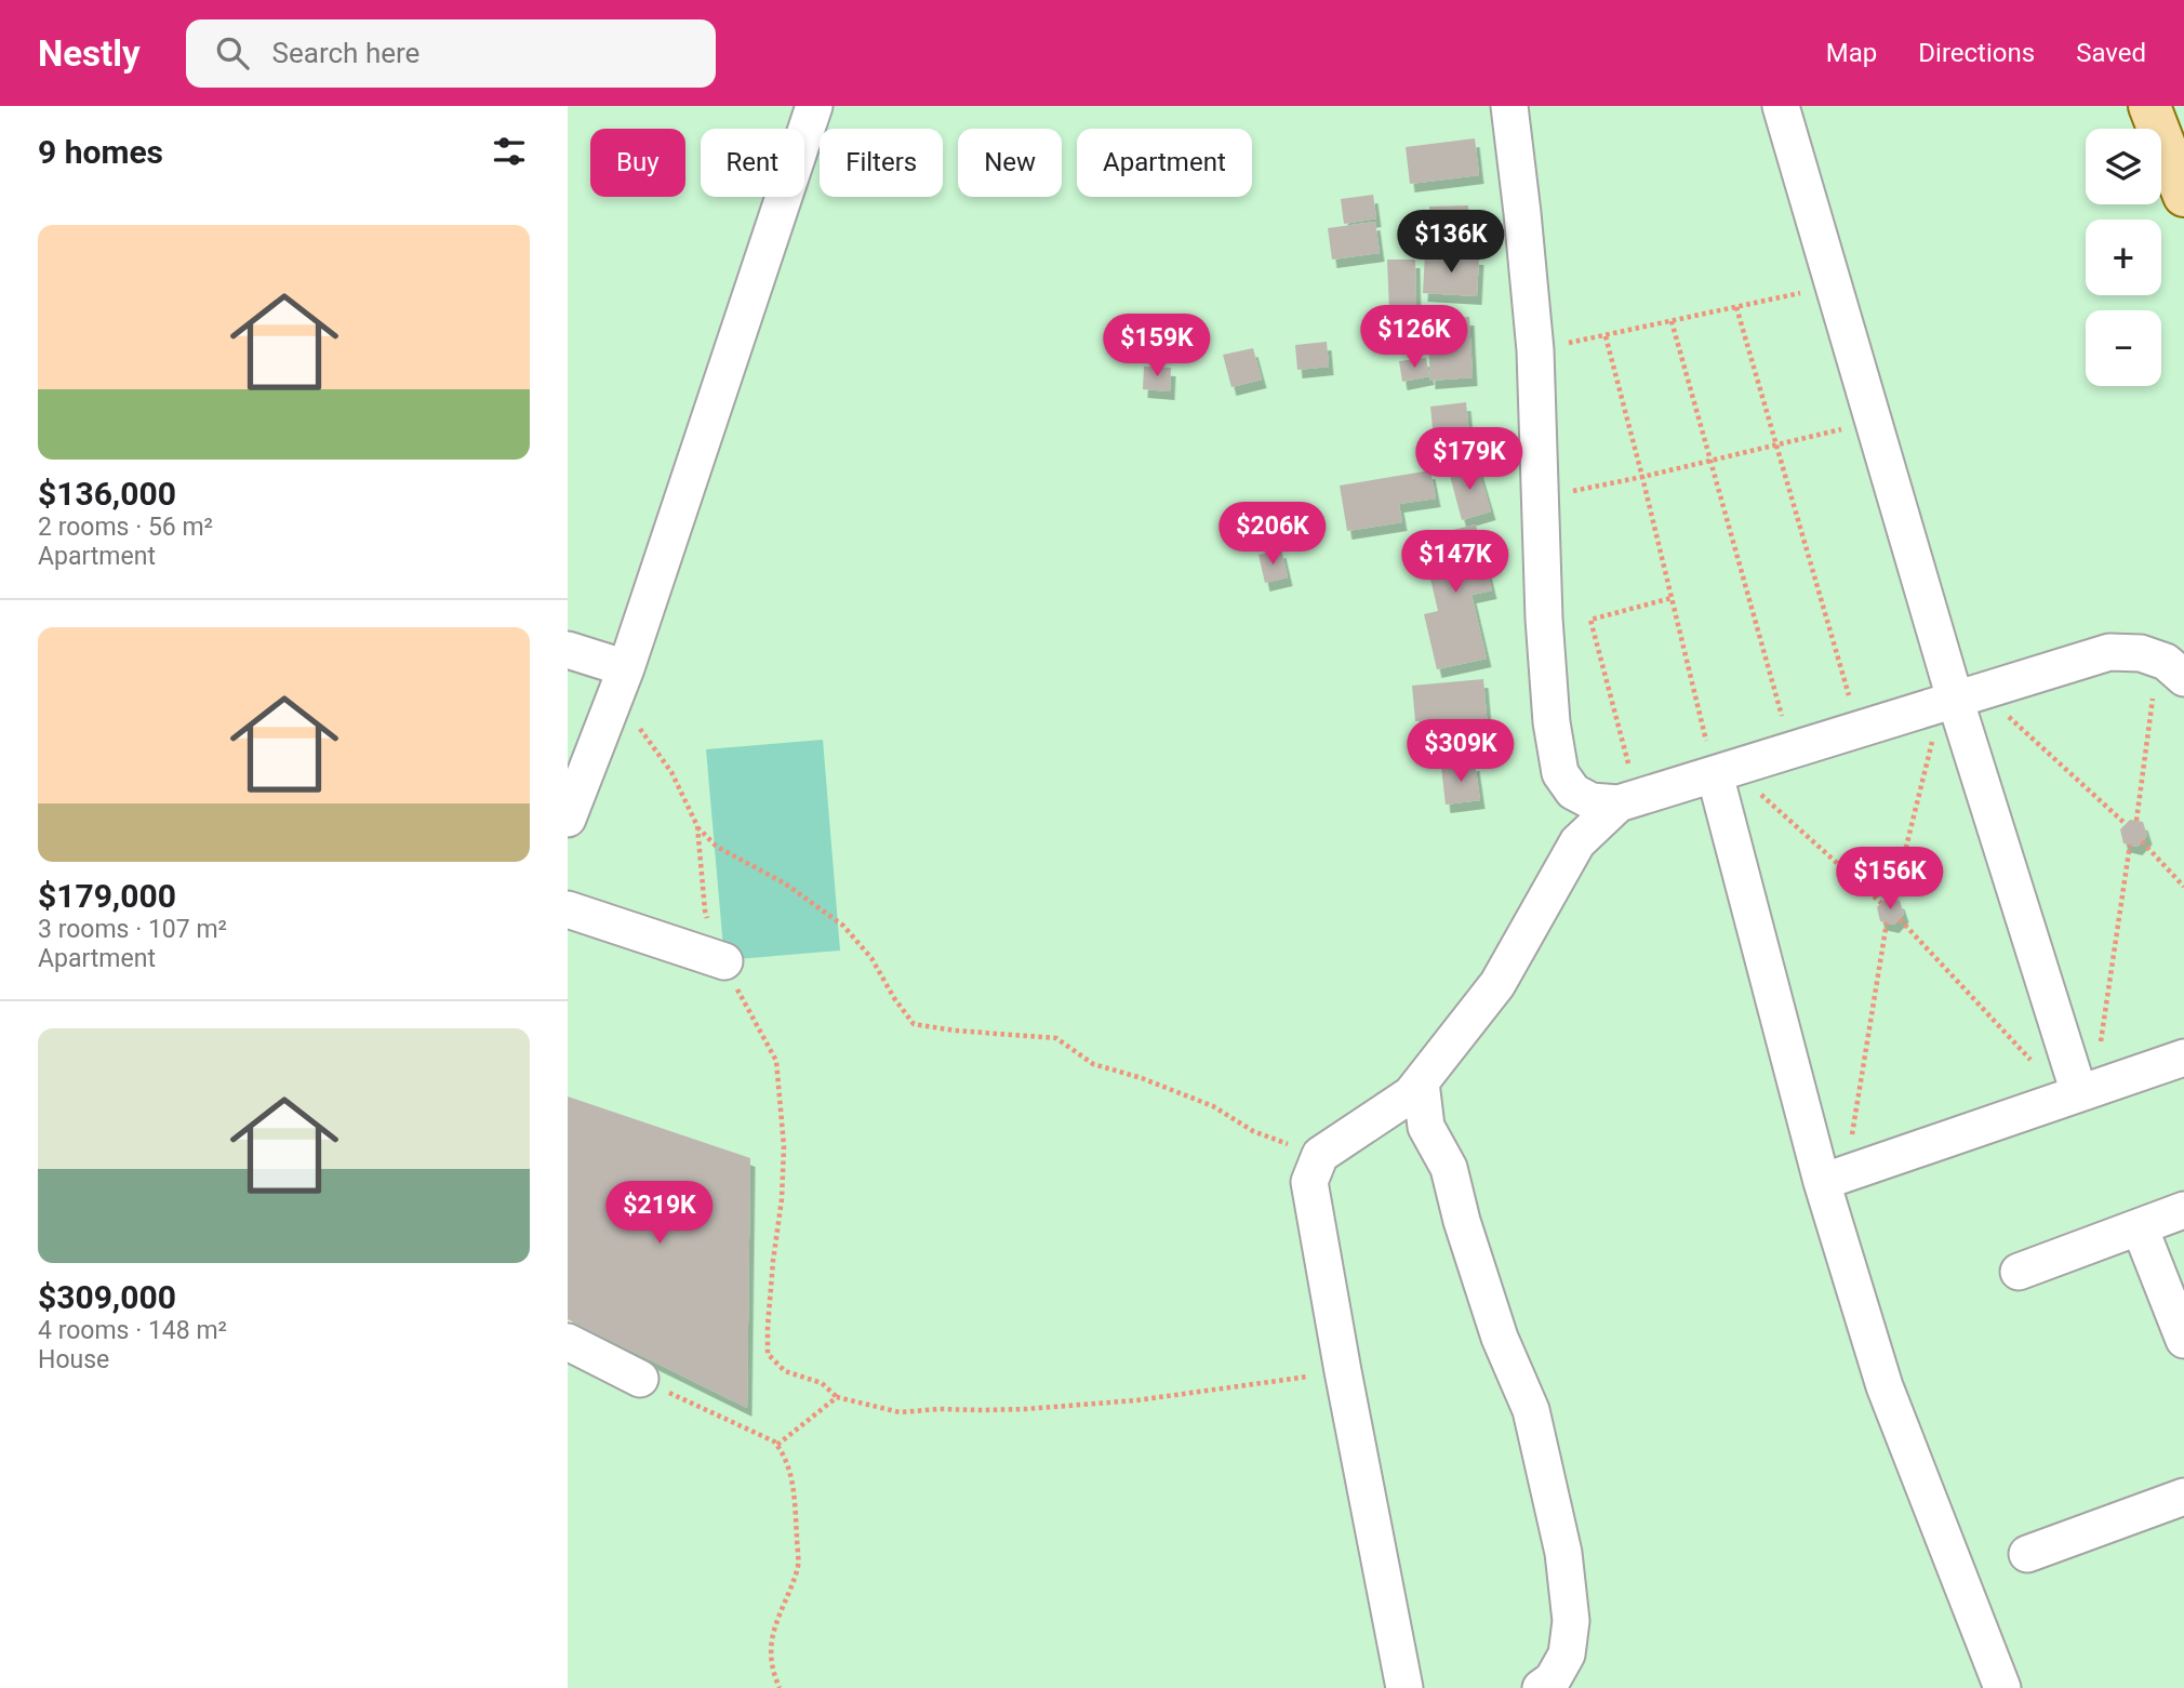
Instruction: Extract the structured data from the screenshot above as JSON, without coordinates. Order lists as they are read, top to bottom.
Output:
{
  "page": {
    "header": "Nestly",
    "search": "Search here",
    "nav": ["Map", "Directions", "Saved"],
    "heading": "9 homes",
    "map_buttons": ["+", "−"],
    "chip": [
      "Buy",
      "Rent",
      "Filters",
      "New",
      "Apartment"
    ],
    "list": [
      {
        "name": "$136,000",
        "note": "2 rooms · 56 m² · Apartment"
      },
      {
        "name": "$179,000",
        "note": "3 rooms · 107 m² · Apartment"
      },
      {
        "name": "$309,000",
        "note": "4 rooms · 148 m² · House"
      }
    ],
    "price": [
      "$136K",
      "$126K",
      "$159K",
      "$179K",
      "$206K",
      "$147K",
      "$309K",
      "$156K",
      "$219K"
    ]
  }
}
